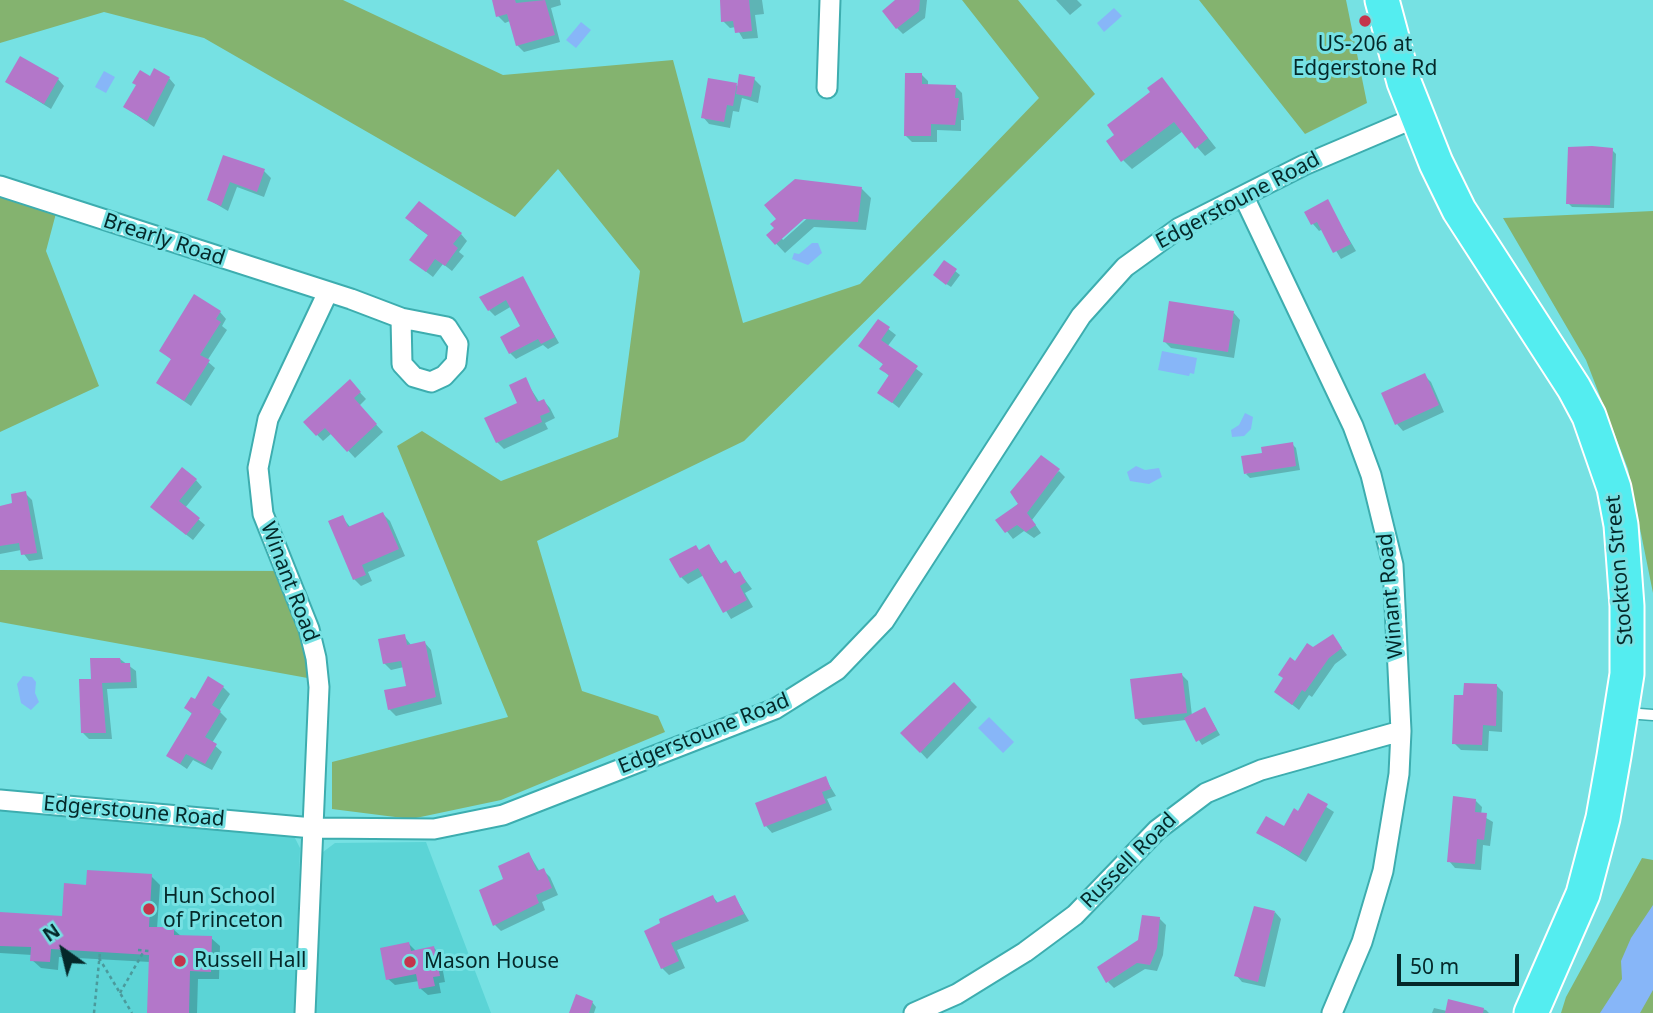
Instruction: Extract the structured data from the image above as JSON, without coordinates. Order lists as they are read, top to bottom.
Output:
{
  "streets": {
    "highway": ["Stockton Street"],
    "street": [
      "Edgerstoune Road",
      "Brearly Road",
      "Winant Road",
      "Russell Road"
    ]
  },
  "crossings": [
    ["Edgerstoune Road", "Stockton Street"],
    ["Edgerstoune Road", "Winant Road"],
    ["Brearly Road", "Winant Road"],
    ["Winant Road", "Russell Road"]
  ],
  "places": [
    "US-206 at Edgerstone Rd",
    "Hun School of Princeton",
    "Russell Hall",
    "Mason House"
  ],
  "scale_bar": "50 m",
  "north": "top left"
}
